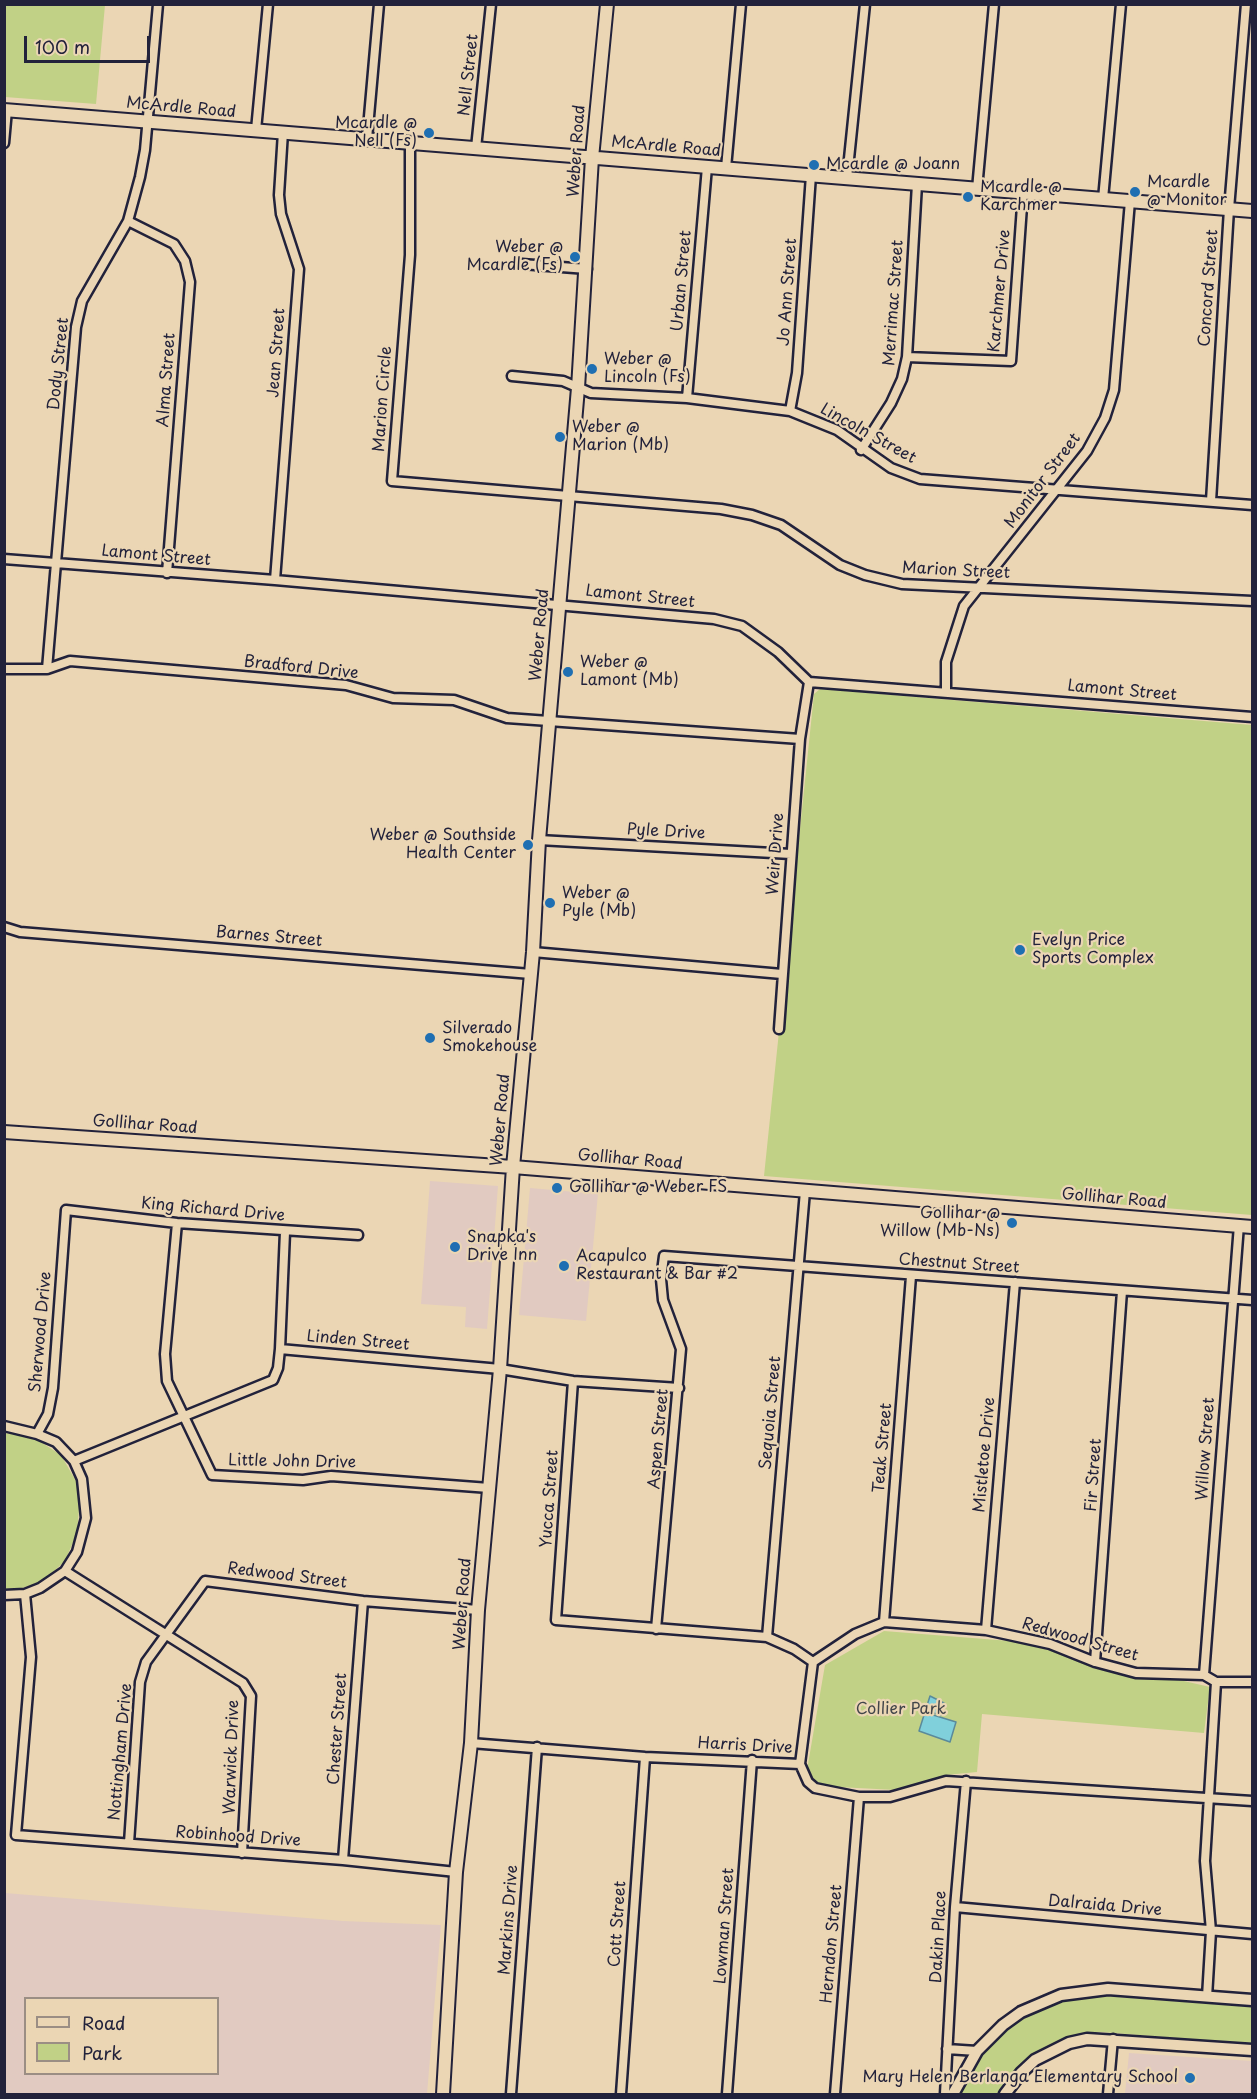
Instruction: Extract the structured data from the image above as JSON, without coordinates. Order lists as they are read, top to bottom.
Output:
{
  "streets": {
    "main road": ["McArdle Road", "Weber Road", "Gollihar Road"],
    "street": [
      "Nell Street",
      "Urban Street",
      "Concord Street",
      "Karchmer Drive",
      "Jo Ann Street",
      "Merrimac Street",
      "Jean Street",
      "Dody Street",
      "Alma Street",
      "Marion Circle",
      "Lincoln Street",
      "Monitor Street",
      "Lamont Street",
      "Marion Street",
      "Bradford Drive",
      "Pyle Drive",
      "Weir Drive",
      "Barnes Street",
      "King Richard Drive",
      "Chestnut Street",
      "Sherwood Drive",
      "Linden Street",
      "Sequoia Street",
      "Aspen Street",
      "Teak Street",
      "Willow Street",
      "Mistletoe Drive",
      "Little John Drive",
      "Fir Street",
      "Yucca Street",
      "Redwood Street",
      "Chester Street",
      "Harris Drive",
      "Nottingham Drive",
      "Warwick Drive",
      "Robinhood Drive",
      "Dalraida Drive",
      "Markins Drive",
      "Cott Street",
      "Lowman Street",
      "Dakin Place",
      "Herndon Street"
    ]
  },
  "crossings": [
    ["Nell Street", "McArdle Road"],
    ["McArdle Road", "Weber Road"],
    ["McArdle Road", "Urban Street"],
    ["McArdle Road", "Concord Street"],
    ["McArdle Road", "Karchmer Drive"],
    ["McArdle Road", "Jo Ann Street"],
    ["McArdle Road", "Merrimac Street"],
    ["McArdle Road", "Jean Street"],
    ["McArdle Road", "Dody Street"],
    ["McArdle Road", "Marion Circle"],
    ["McArdle Road", "Monitor Street"],
    ["Weber Road", "Marion Circle"],
    ["Weber Road", "Lincoln Street"],
    ["Weber Road", "Lamont Street"],
    ["Weber Road", "Marion Street"],
    ["Weber Road", "Bradford Drive"],
    ["Weber Road", "Pyle Drive"],
    ["Weber Road", "Barnes Street"],
    ["Weber Road", "Gollihar Road"],
    ["Weber Road", "Linden Street"],
    ["Weber Road", "Little John Drive"],
    ["Weber Road", "Redwood Street"],
    ["Weber Road", "Harris Drive"],
    ["Weber Road", "Robinhood Drive"],
    ["Urban Street", "Lincoln Street"],
    ["Concord Street", "Lincoln Street"],
    ["Karchmer Drive", "Merrimac Street"],
    ["Jo Ann Street", "Lincoln Street"],
    ["Merrimac Street", "Lincoln Street"],
    ["Jean Street", "Lamont Street"],
    ["Dody Street", "Alma Street"],
    ["Dody Street", "Lamont Street"],
    ["Dody Street", "Bradford Drive"],
    ["Alma Street", "Lamont Street"],
    ["Marion Circle", "Marion Street"],
    ["Lincoln Street", "Monitor Street"],
    ["Monitor Street", "Lamont Street"],
    ["Monitor Street", "Marion Street"],
    ["Lamont Street", "Weir Drive"],
    ["Bradford Drive", "Weir Drive"],
    ["Pyle Drive", "Weir Drive"],
    ["Gollihar Road", "Sequoia Street"],
    ["Gollihar Road", "Willow Street"],
    ["King Richard Drive", "Sherwood Drive"],
    ["King Richard Drive", "Little John Drive"],
    ["Chestnut Street", "Sequoia Street"],
    ["Chestnut Street", "Aspen Street"],
    ["Chestnut Street", "Teak Street"],
    ["Chestnut Street", "Willow Street"],
    ["Chestnut Street", "Mistletoe Drive"],
    ["Chestnut Street", "Fir Street"],
    ["Linden Street", "Aspen Street"],
    ["Linden Street", "Yucca Street"],
    ["Aspen Street", "Yucca Street"],
    ["Teak Street", "Redwood Street"],
    ["Willow Street", "Redwood Street"],
    ["Mistletoe Drive", "Redwood Street"],
    ["Fir Street", "Redwood Street"],
    ["Redwood Street", "Chester Street"],
    ["Redwood Street", "Nottingham Drive"],
    ["Redwood Street", "Warwick Drive"],
    ["Chester Street", "Robinhood Drive"],
    ["Harris Drive", "Markins Drive"],
    ["Harris Drive", "Cott Street"],
    ["Harris Drive", "Lowman Street"],
    ["Harris Drive", "Dakin Place"],
    ["Harris Drive", "Herndon Street"],
    ["Nottingham Drive", "Warwick Drive"],
    ["Nottingham Drive", "Robinhood Drive"],
    ["Warwick Drive", "Robinhood Drive"],
    ["Dalraida Drive", "Dakin Place"]
  ],
  "parks": ["Collier Park"],
  "places": [
    "Mcardle @ Nell (Fs)",
    "Mcardle @ Joann",
    "Mcardle @ Monitor",
    "Mcardle @ Karchmer",
    "Weber @ Mcardle (Fs)",
    "Weber @ Lincoln (Fs)",
    "Weber @ Marion (Mb)",
    "Weber @ Lamont (Mb)",
    "Weber @ Southside Health Center",
    "Weber @ Pyle (Mb)",
    "Evelyn Price Sports Complex",
    "Silverado Smokehouse",
    "Gollihar @ Weber FS",
    "Gollihar @ Willow (Mb-Ns)",
    "Snapka's Drive Inn",
    "Acapulco Restaurant & Bar #2",
    "Mary Helen Berlanga Elementary School"
  ],
  "legend": ["Road", "Park"],
  "scale_bar": "100 m"
}
